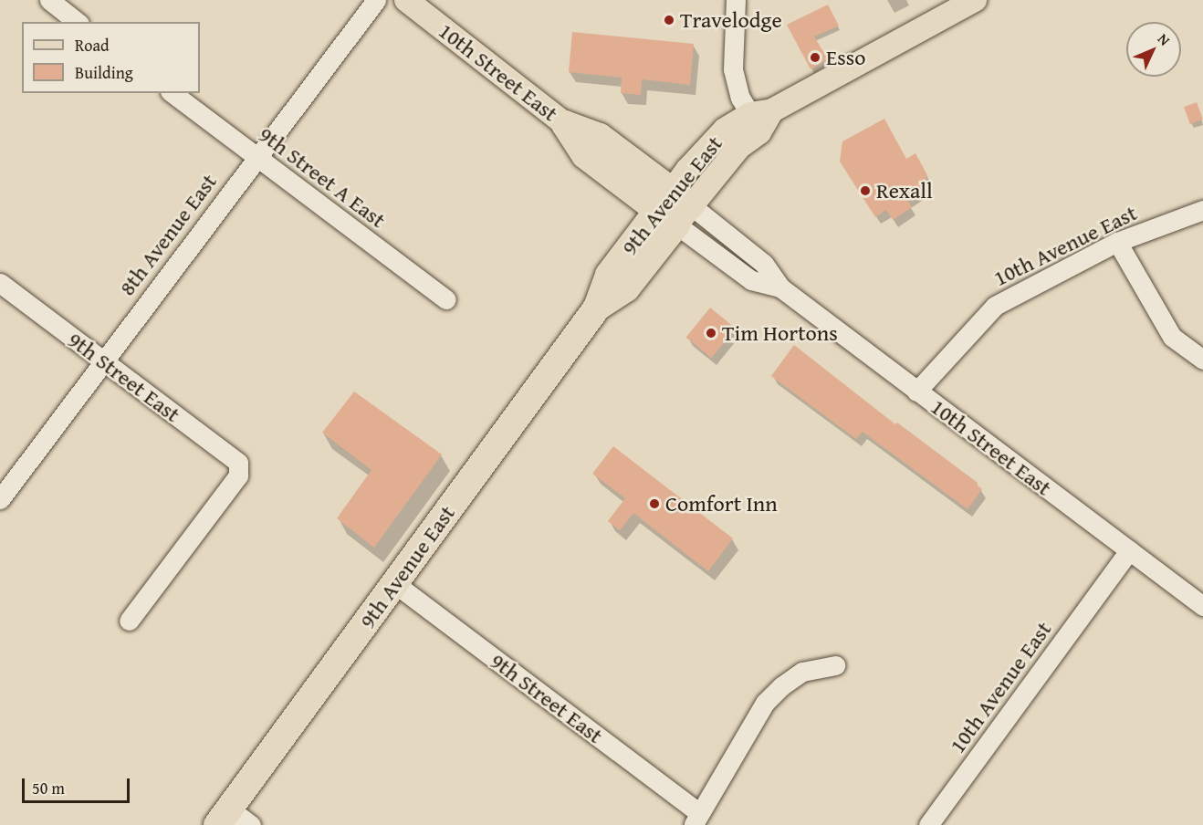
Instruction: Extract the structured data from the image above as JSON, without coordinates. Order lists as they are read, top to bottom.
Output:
{
  "streets": {
    "highway": ["10th Street East", "9th Avenue East"],
    "street": [
      "9th Street A East",
      "8th Avenue East",
      "10th Avenue East",
      "9th Street East"
    ]
  },
  "crossings": [
    ["10th Street East", "9th Avenue East"],
    ["10th Street East", "10th Avenue East"],
    ["9th Street A East", "8th Avenue East"],
    ["9th Avenue East", "9th Street East"],
    ["8th Avenue East", "9th Street East"]
  ],
  "places": [
    "Travelodge",
    "Esso",
    "Rexall",
    "Tim Hortons",
    "Comfort Inn"
  ],
  "legend": ["Road", "Building"],
  "scale_bar": "50 m",
  "north": "top right"
}
